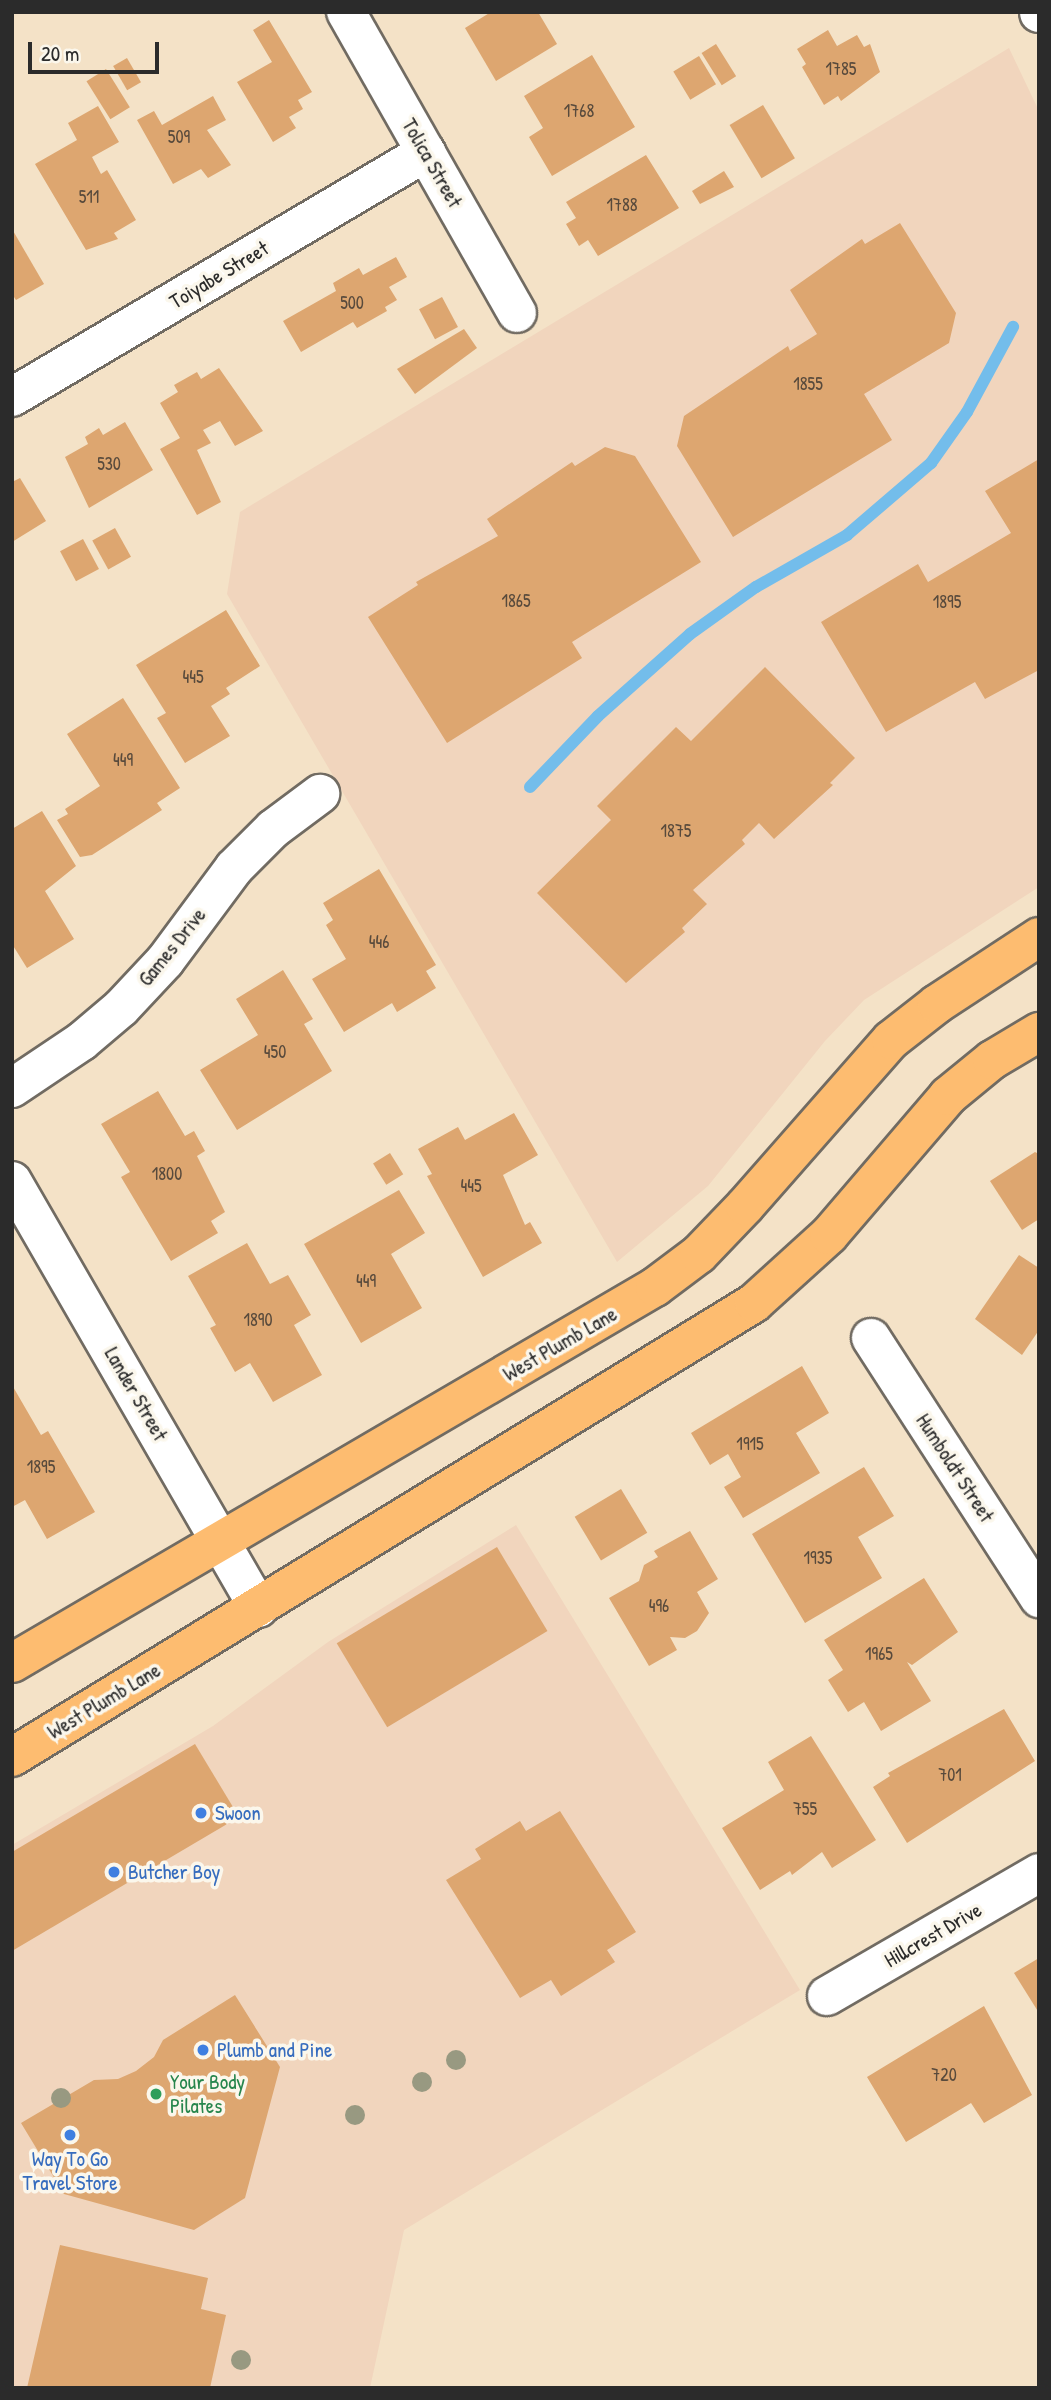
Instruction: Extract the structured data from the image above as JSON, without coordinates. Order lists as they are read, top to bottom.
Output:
{
  "streets": {
    "main road": ["West Plumb Lane"],
    "street": [
      "Tolica Street",
      "Toiyabe Street",
      "Games Drive",
      "Lander Street",
      "Humboldt Street",
      "Hillcrest Drive"
    ]
  },
  "crossings": [
    ["Tolica Street", "Toiyabe Street"],
    ["West Plumb Lane", "Lander Street"]
  ],
  "places": [
    "Swoon",
    "Butcher Boy",
    "Plumb and Pine",
    "Your Body Pilates",
    "Way To Go Travel Store"
  ],
  "house_numbers": [
    "1785",
    "1768",
    "509",
    "511",
    "1788",
    "500",
    "1855",
    "530",
    "1865",
    "1895",
    "445",
    "449",
    "1875",
    "446",
    "450",
    "1800",
    "445",
    "449",
    "1890",
    "1915",
    "1895",
    "1935",
    "496",
    "1965",
    "701",
    "755",
    "720"
  ],
  "scale_bar": "20 m"
}
